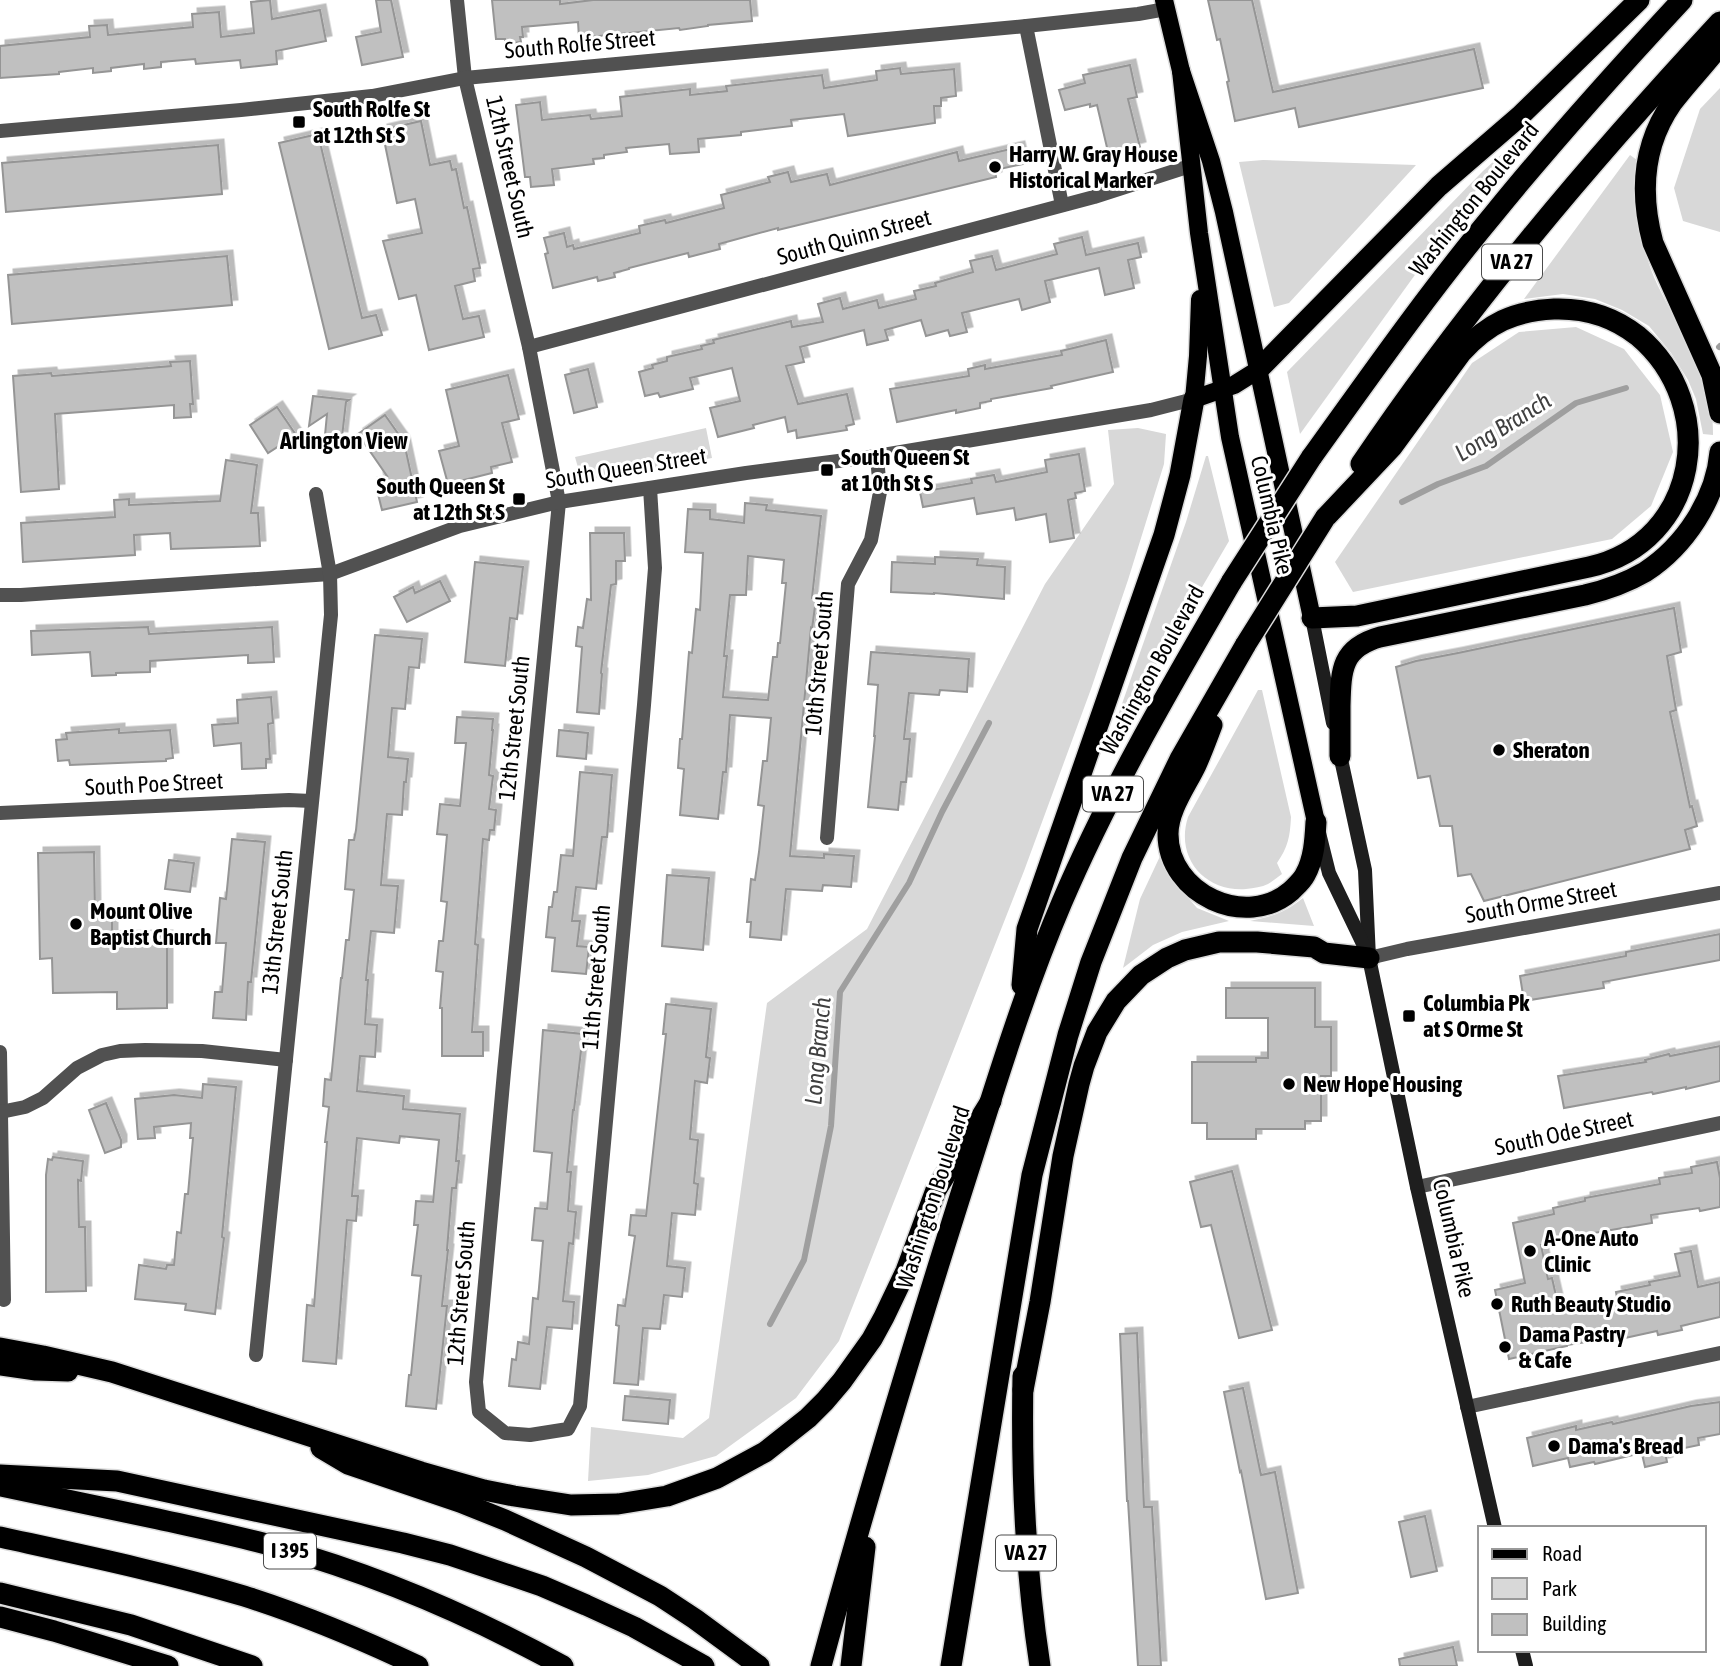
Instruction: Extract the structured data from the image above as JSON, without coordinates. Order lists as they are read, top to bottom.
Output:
{
  "streets": {
    "highway": ["Washington Boulevard", "VA 27", "I 395"],
    "main road": ["South Queen Street", "Columbia Pike"],
    "street": [
      "South Rolfe Street",
      "12th Street South",
      "South Quinn Street",
      "10th Street South",
      "South Poe Street",
      "South Orme Street",
      "13th Street South",
      "11th Street South",
      "South Ode Street"
    ]
  },
  "crossings": [
    ["South Rolfe Street", "12th Street South"],
    ["South Rolfe Street", "Columbia Pike"],
    ["12th Street South", "South Quinn Street"],
    ["12th Street South", "South Queen Street"],
    ["12th Street South", "11th Street South"],
    ["Washington Boulevard", "VA 27"],
    ["South Quinn Street", "Columbia Pike"],
    ["South Queen Street", "Columbia Pike"],
    ["South Queen Street", "10th Street South"],
    ["South Queen Street", "13th Street South"],
    ["South Queen Street", "11th Street South"],
    ["Columbia Pike", "South Orme Street"],
    ["Columbia Pike", "South Ode Street"],
    ["South Poe Street", "13th Street South"]
  ],
  "districts": ["Arlington View"],
  "water": ["Long Branch"],
  "places": {
    "transit": [
      "South Rolfe St at 12th St S",
      "South Queen St at 10th St S",
      "South Queen St at 12th St S",
      "Columbia Pk at S Orme St"
    ],
    "other": [
      "Harry W. Gray House Historical Marker",
      "Sheraton",
      "Mount Olive Baptist Church",
      "New Hope Housing",
      "A-One Auto Clinic",
      "Ruth Beauty Studio",
      "Dama Pastry & Cafe",
      "Dama's Bread"
    ]
  },
  "legend": ["Road", "Park", "Building"]
}
